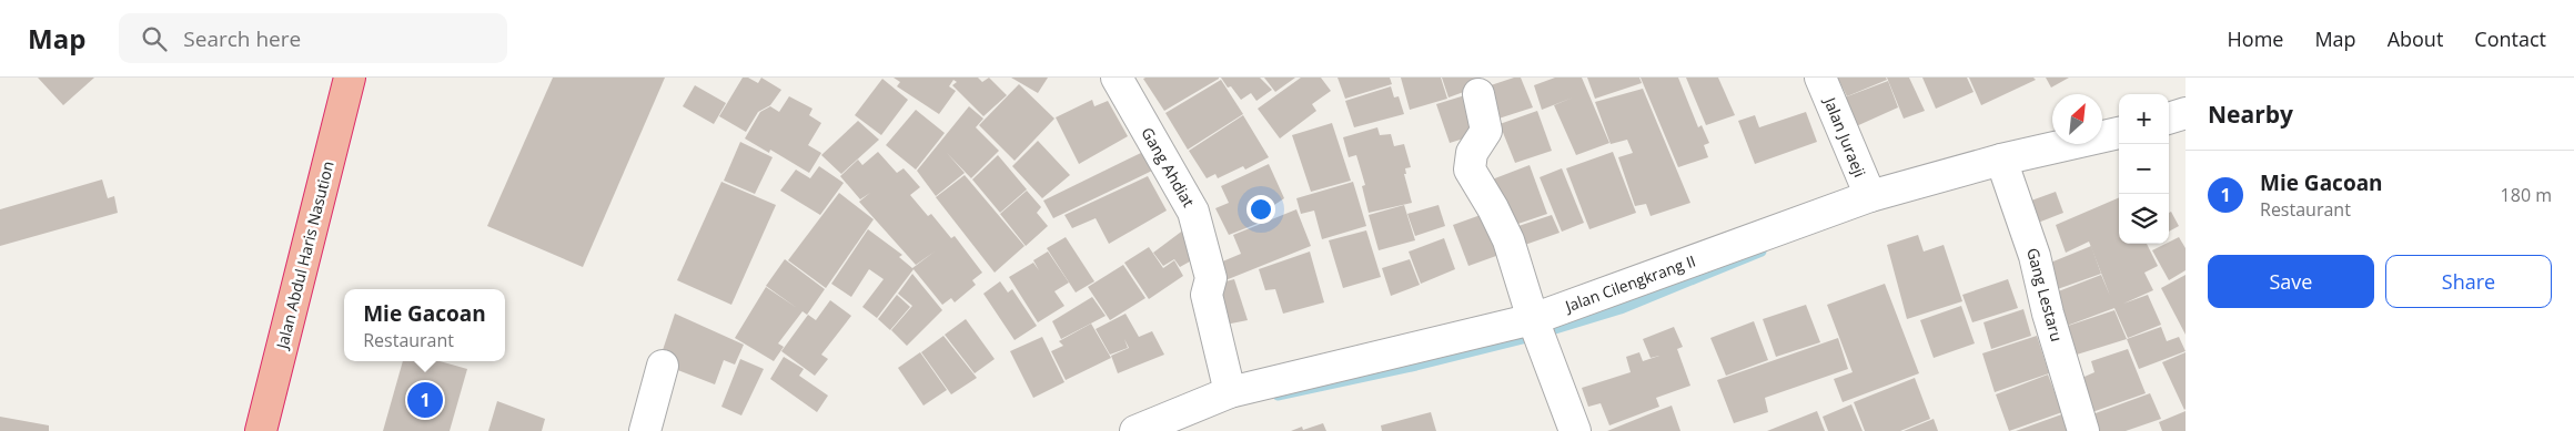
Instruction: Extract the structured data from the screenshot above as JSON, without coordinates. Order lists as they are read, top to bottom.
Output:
{
  "streets": {
    "highway": ["Jalan Abdul Haris Nasution"],
    "street": [
      "Jalan Juraeji",
      "Gang Ahdiat",
      "Jalan Cilengkrang II",
      "Gang Lestaru"
    ]
  },
  "crossings": [
    ["Jalan Juraeji", "Jalan Cilengkrang II"],
    ["Gang Ahdiat", "Jalan Cilengkrang II"],
    ["Jalan Cilengkrang II", "Gang Lestaru"]
  ],
  "north": "top right",
  "page": {
    "header": "Map",
    "search": "Search here",
    "nav": [
      "Home",
      "Map",
      "About",
      "Contact"
    ],
    "heading": "Nearby",
    "map_buttons": ["+", "−"],
    "list": [
      {
        "mark": "1",
        "name": "Mie Gacoan",
        "note": "Restaurant",
        "value": "180 m"
      }
    ],
    "buttons": ["Save", "Share"],
    "popup": ["Mie Gacoan", "Restaurant"],
    "pins": "1"
  }
}
